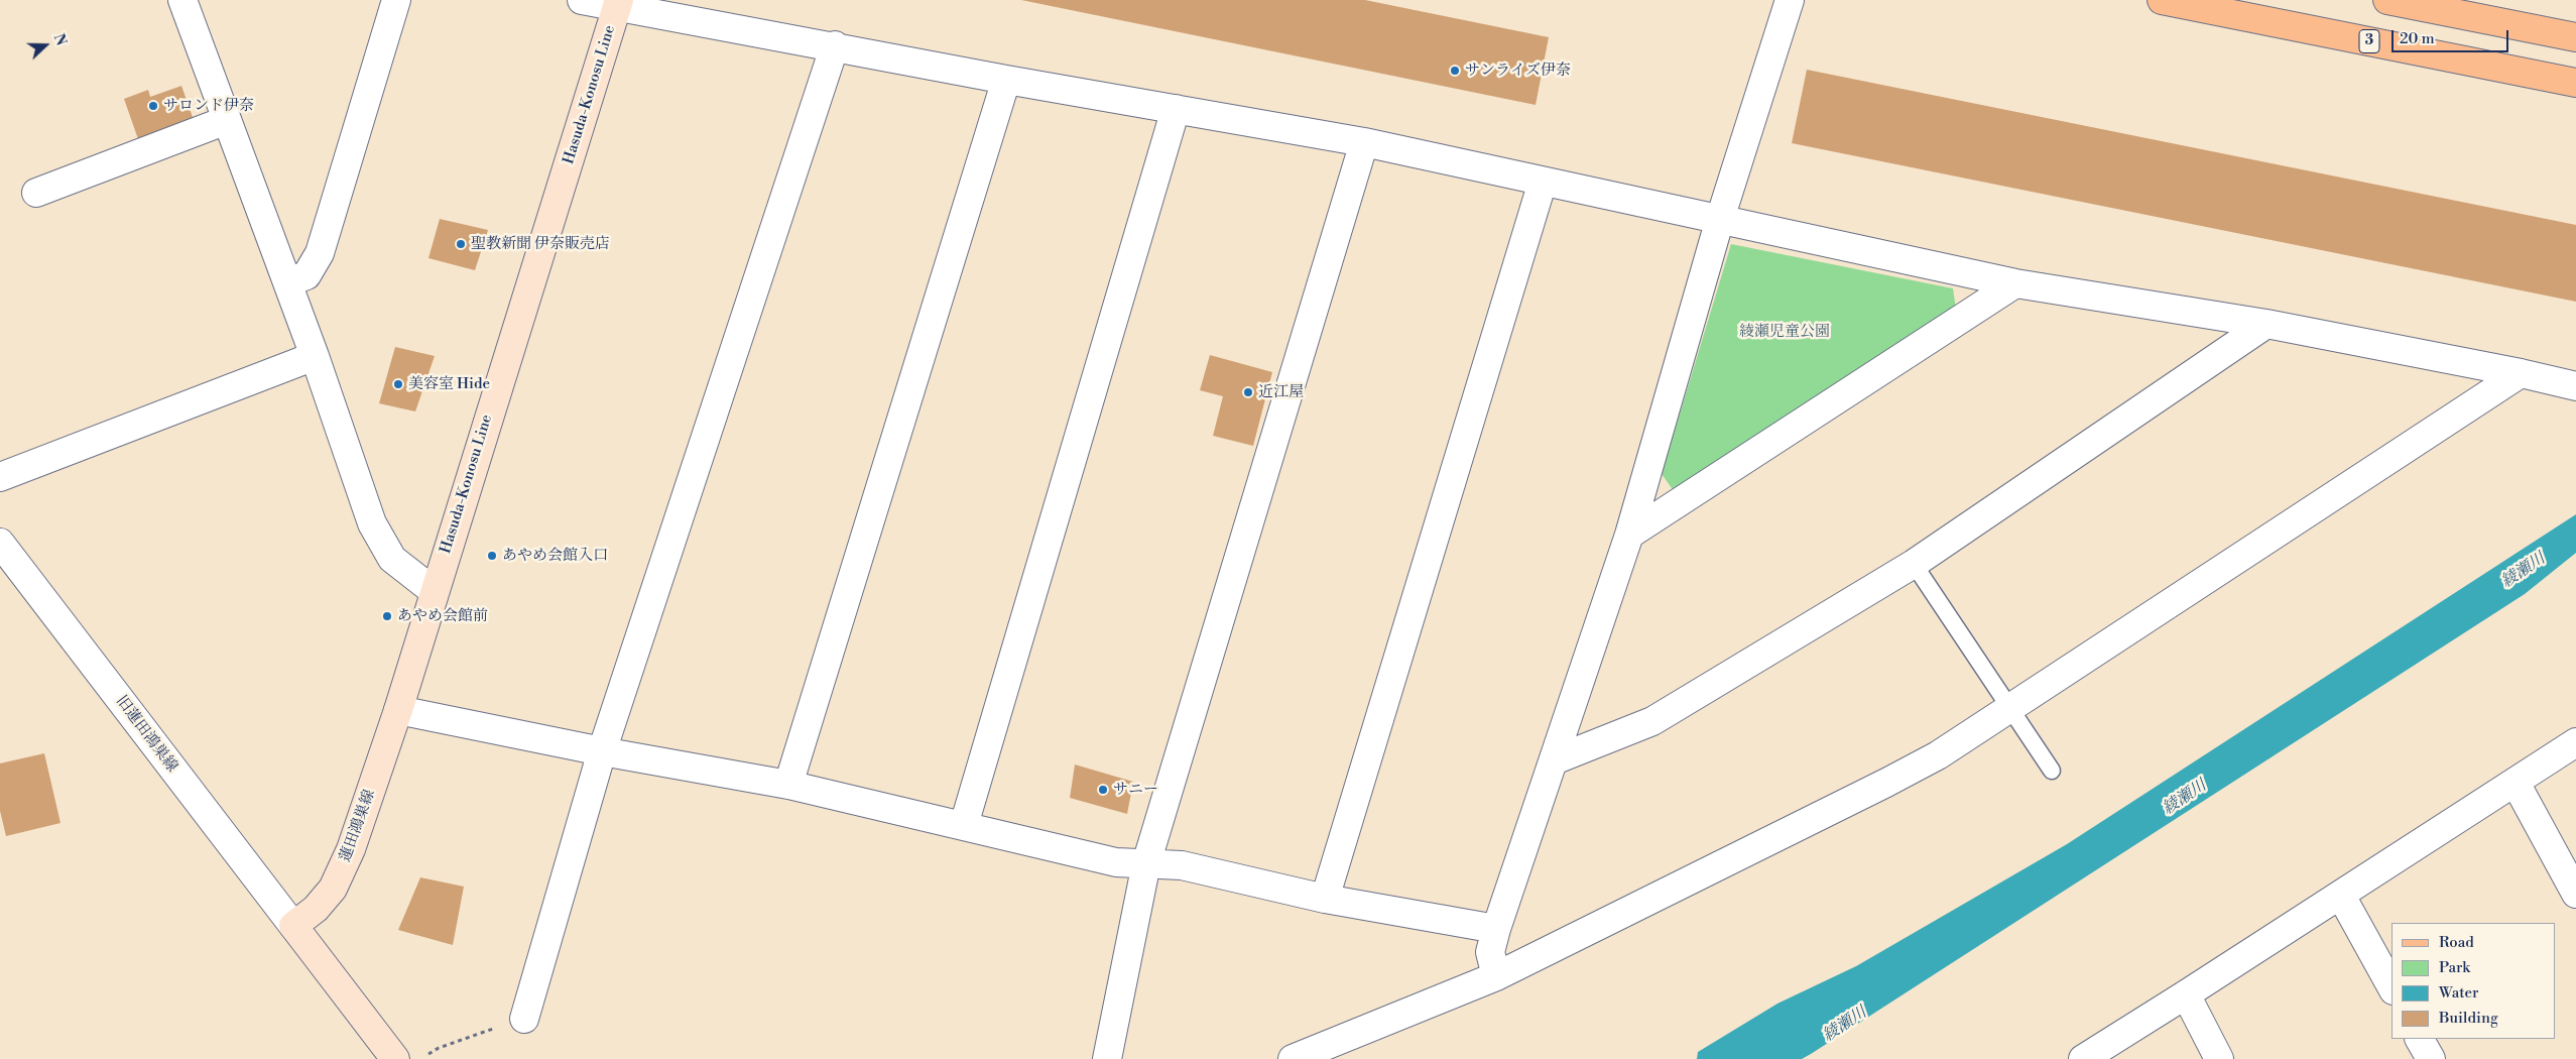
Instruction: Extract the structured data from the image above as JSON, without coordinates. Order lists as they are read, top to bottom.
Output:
{
  "streets": {
    "main road": ["3", "Hasuda-Konosu Line", "蓮田鴻巣線"],
    "street": ["旧蓮田鴻巣線"]
  },
  "crossings": [
    ["Hasuda-Konosu Line", "蓮田鴻巣線"],
    ["旧蓮田鴻巣線", "蓮田鴻巣線"]
  ],
  "water": ["綾瀬川"],
  "parks": ["綾瀬児童公園"],
  "places": [
    "サンライズ伊奈",
    "サロンド伊奈",
    "聖教新聞 伊奈販売店",
    "美容室 Hide",
    "近江屋",
    "あやめ会館入口",
    "あやめ会館前",
    "サニー"
  ],
  "legend": [
    "Road",
    "Park",
    "Water",
    "Building"
  ],
  "scale_bar": "20 m",
  "north": "right"
}
